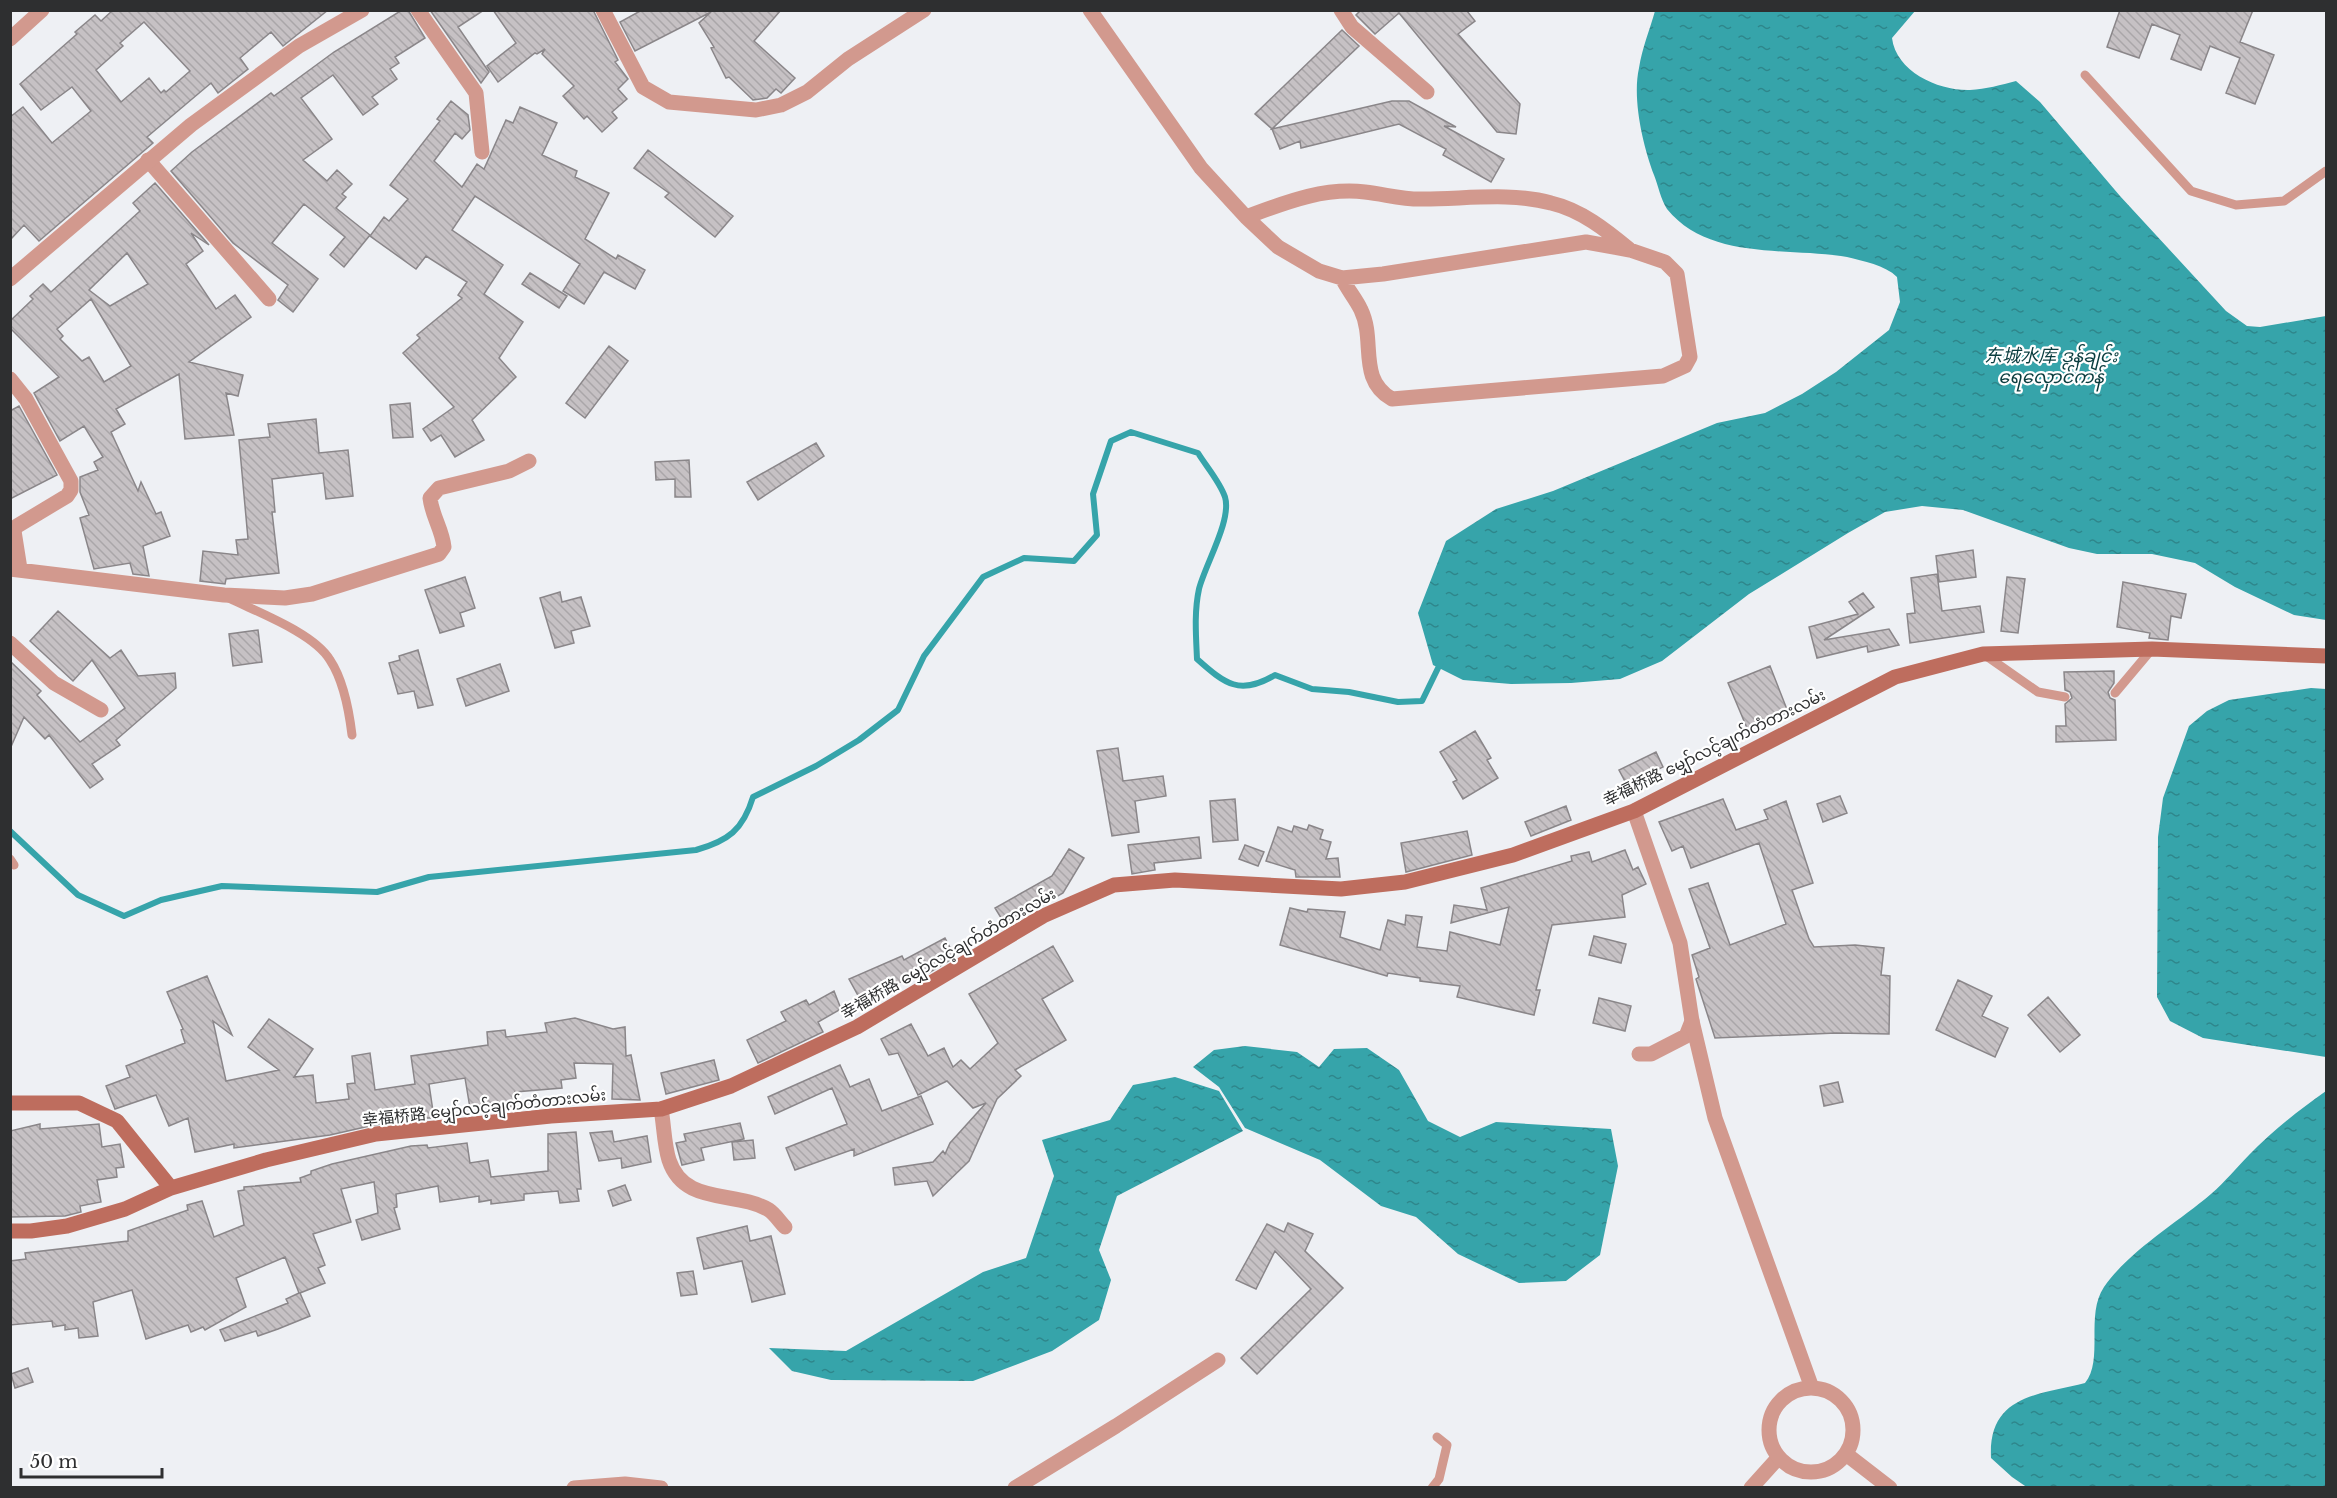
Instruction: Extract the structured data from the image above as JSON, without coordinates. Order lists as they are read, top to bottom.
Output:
{
  "streets": {
    "main road": ["幸福桥路 မျှော်လင့်ချက်တံတားလမ်း"]
  },
  "water": ["东城水库 ဒွန်ချင်း ရေလှောင်ကန်"],
  "scale_bar": "50 m"
}
